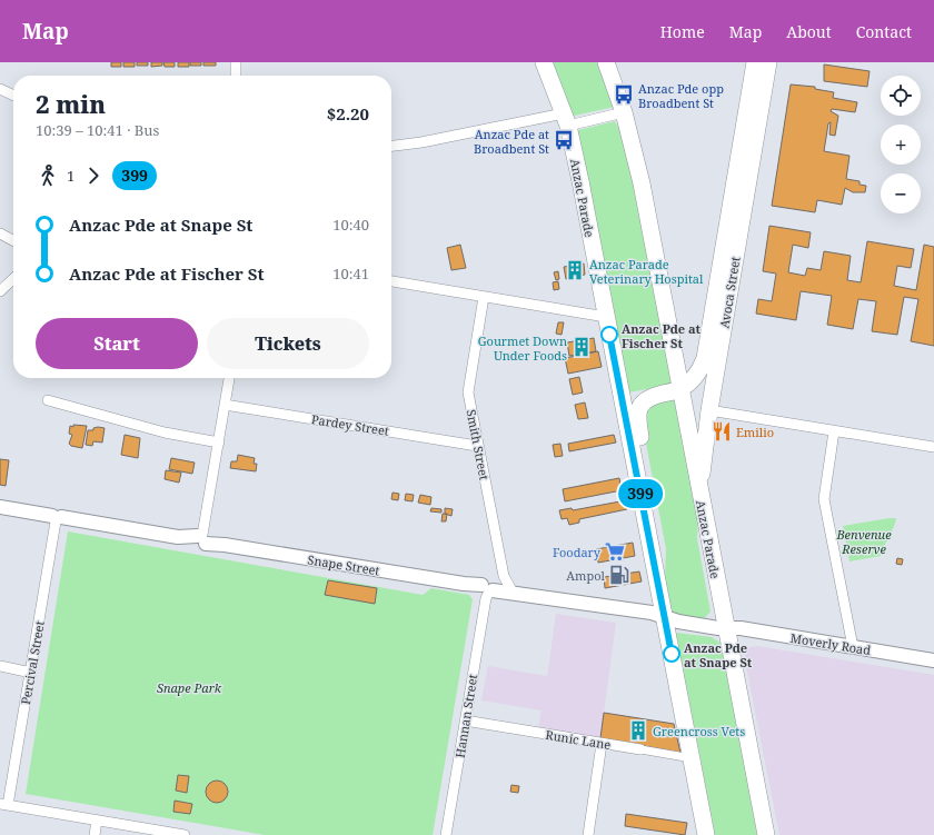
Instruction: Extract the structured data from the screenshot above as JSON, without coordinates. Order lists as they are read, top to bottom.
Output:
{
  "streets": {
    "main road": ["Anzac Parade", "Avoca Street"],
    "street": [
      "Pardey Street",
      "Smith Street",
      "Snape Street",
      "Moverly Road",
      "Percival Street",
      "Hannan Street",
      "Runic Lane"
    ]
  },
  "crossings": [
    ["Anzac Parade", "Avoca Street"],
    ["Anzac Parade", "Snape Street"],
    ["Anzac Parade", "Moverly Road"],
    ["Anzac Parade", "Runic Lane"],
    ["Pardey Street", "Smith Street"],
    ["Smith Street", "Snape Street"],
    ["Snape Street", "Moverly Road"],
    ["Snape Street", "Percival Street"],
    ["Snape Street", "Hannan Street"],
    ["Hannan Street", "Runic Lane"]
  ],
  "parks": ["Benvenue Reserve", "Snape Park"],
  "places": {
    "bus stop": ["Anzac Pde opp Broadbent St", "Anzac Pde at Broadbent St"],
    "building": ["Anzac Parade Veterinary Hospital", "Gourmet Down Under Foods", "Greencross Vets"],
    "other": ["Anzac Pde at Fischer St", "Anzac Pde at Snape St"],
    "restaurant": ["Emilio"],
    "supermarket": ["Foodary"],
    "fuel station": ["Ampol"]
  },
  "lines": ["bus line 399"],
  "page": {
    "header": "Map",
    "nav": [
      "Home",
      "Map",
      "About",
      "Contact"
    ],
    "on_map": "399",
    "map_buttons": ["+", "−"],
    "heading": ["2 min", "10:39 – 10:41 · Bus", "$2.20"],
    "legs": ["1", "399"],
    "list": [
      {
        "name": "Anzac Pde at Snape St",
        "value": "10:40"
      },
      {
        "name": "Anzac Pde at Fischer St",
        "value": "10:41"
      }
    ],
    "buttons": ["Start", "Tickets"]
  }
}
